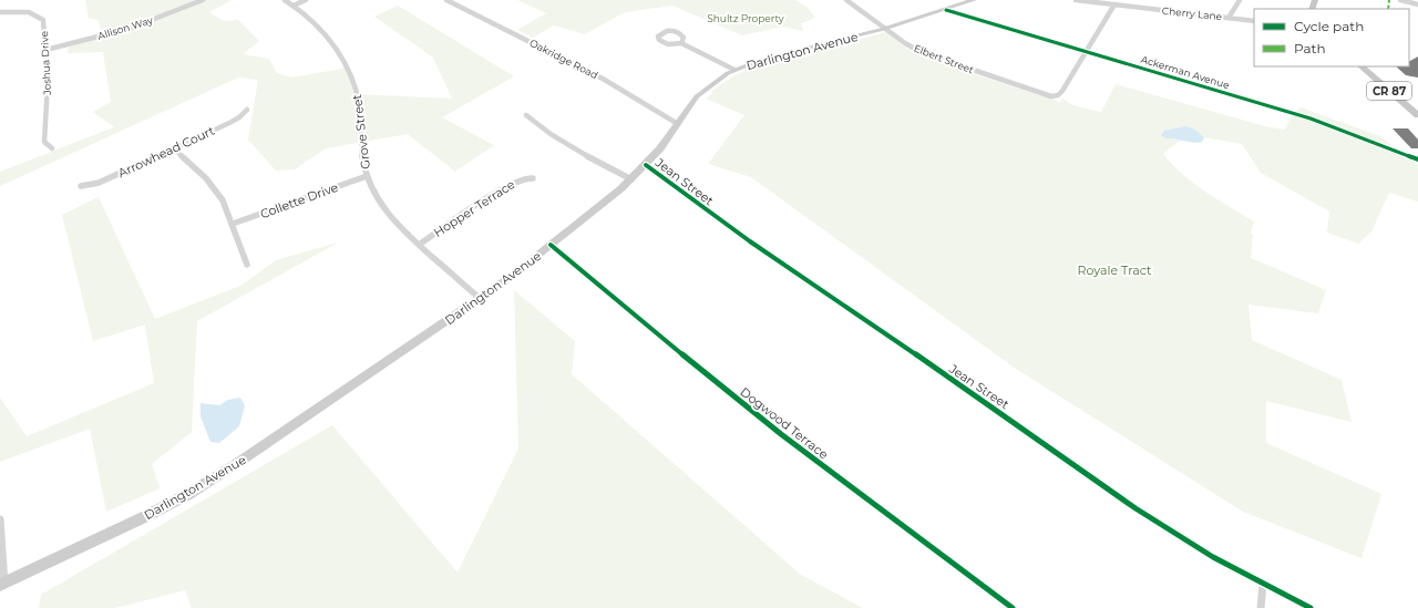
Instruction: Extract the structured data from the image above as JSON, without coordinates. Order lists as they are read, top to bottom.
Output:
{
  "streets": {
    "main road": ["Darlington Avenue", "CR 87"],
    "street": [
      "Cherry Lane",
      "Allison Way",
      "Oakridge Road",
      "Elbert Street",
      "Joshua Drive",
      "Ackerman Avenue",
      "Grove Street",
      "Arrowhead Court",
      "Jean Street",
      "Collette Drive",
      "Hopper Terrace",
      "Dogwood Terrace"
    ]
  },
  "crossings": [
    ["Allison Way", "Joshua Drive"],
    ["Darlington Avenue", "Oakridge Road"],
    ["Darlington Avenue", "Elbert Street"],
    ["Darlington Avenue", "Ackerman Avenue"],
    ["Darlington Avenue", "Grove Street"],
    ["Darlington Avenue", "Jean Street"],
    ["Darlington Avenue", "Dogwood Terrace"],
    ["Elbert Street", "Ackerman Avenue"],
    ["Grove Street", "Collette Drive"],
    ["Grove Street", "Hopper Terrace"]
  ],
  "parks": ["Shultz Property", "Royale Tract"],
  "legend": ["Cycle path", "Path"]
}
